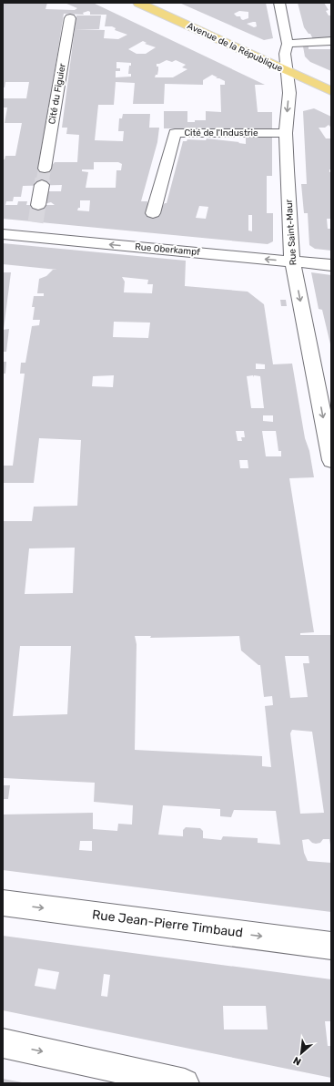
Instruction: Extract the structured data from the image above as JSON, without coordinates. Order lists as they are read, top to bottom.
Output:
{
  "streets": {
    "main road": ["Avenue de la République"],
    "street": [
      "Cité du Figuier",
      "Cité de l'Industrie",
      "Rue Saint-Maur",
      "Rue Oberkampf",
      "Rue Jean-Pierre Timbaud"
    ]
  },
  "crossings": [
    ["Avenue de la République", "Rue Saint-Maur"],
    ["Cité de l'Industrie", "Rue Saint-Maur"],
    ["Rue Saint-Maur", "Rue Oberkampf"]
  ],
  "one_way": ["Rue Saint-Maur", "Rue Oberkampf"],
  "north": "bottom left"
}
